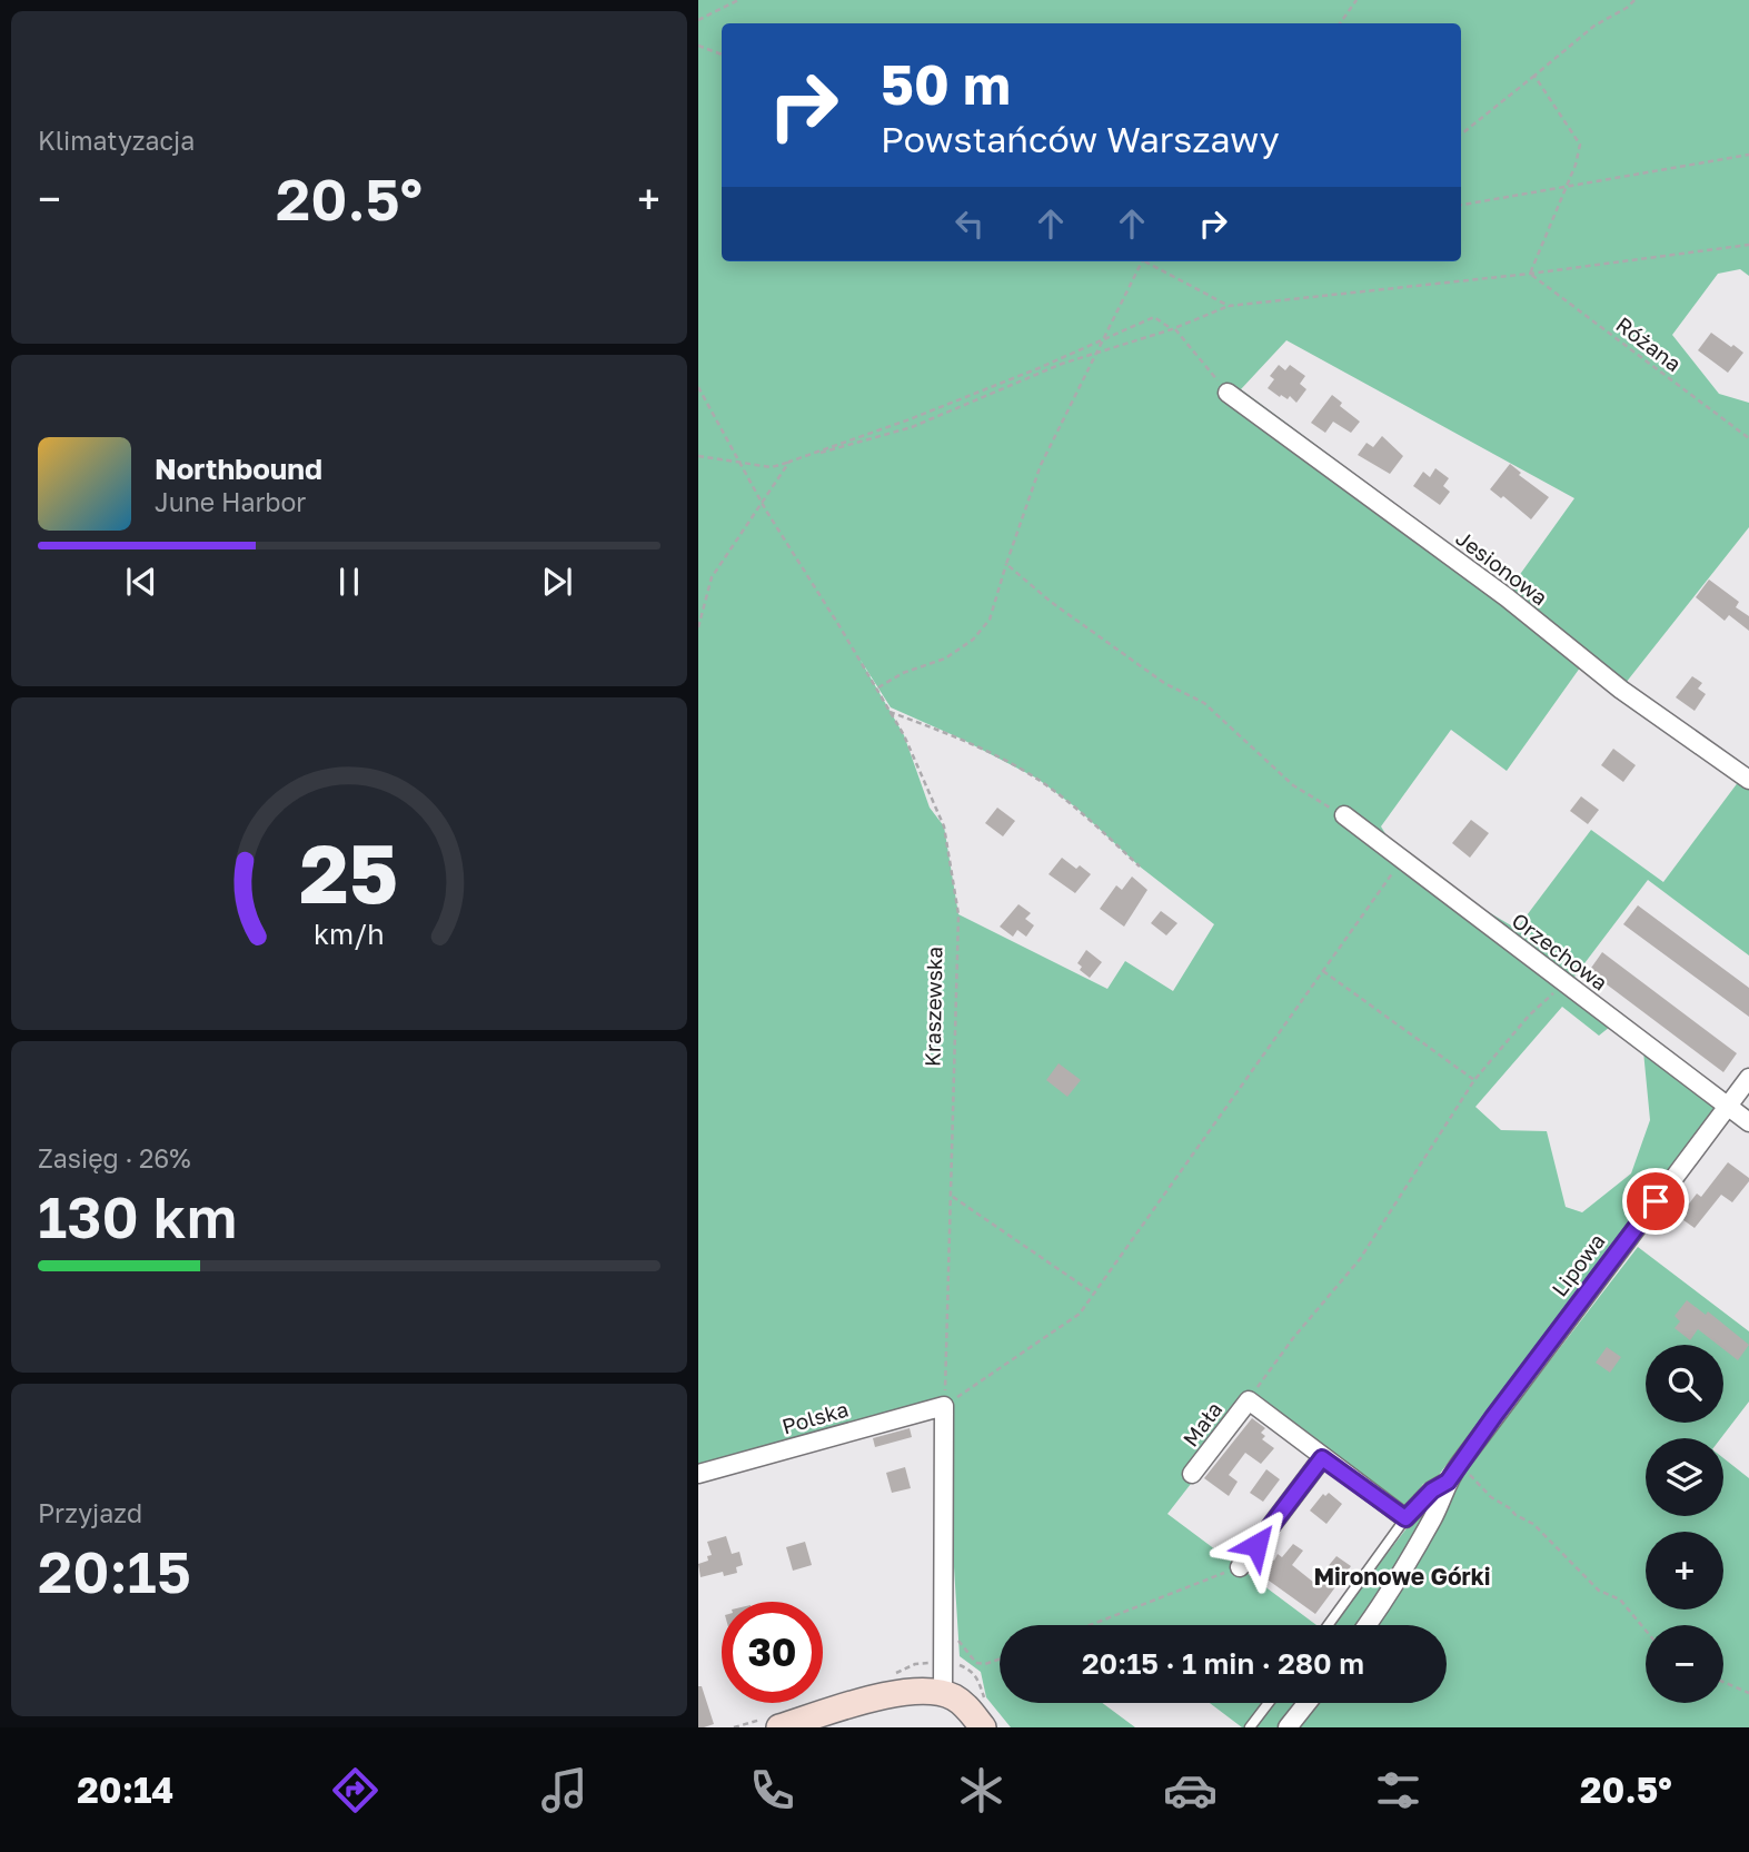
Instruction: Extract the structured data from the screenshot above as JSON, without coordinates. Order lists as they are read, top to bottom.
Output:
{
  "streets": {
    "street": [
      "Jesionowa",
      "Orzechowa",
      "Lipowa",
      "Polska",
      "Mała"
    ],
    "path": ["Różana", "Kraszewska"]
  },
  "crossings": [
    ["Orzechowa", "Lipowa"],
    ["Kraszewska", "Polska"]
  ],
  "districts": ["Mironowe Górki"],
  "page": {
    "tile": [
      "Klimatyzacja",
      ["Zasięg · 26%", "130 km"],
      ["Przyjazd", "20:15"]
    ],
    "turn": ["50 m", "Powstańców Warszawy"],
    "heat": ["−", "20.5°", "+"],
    "song": ["Northbound", "June Harbor"],
    "map_buttons": ["+", "−"],
    "limit": "30",
    "trip": "20:15 · 1 min · 280 m",
    "tabs": ["20:14", "20.5°"],
    "gauge": ["25", "km/h"]
  }
}
